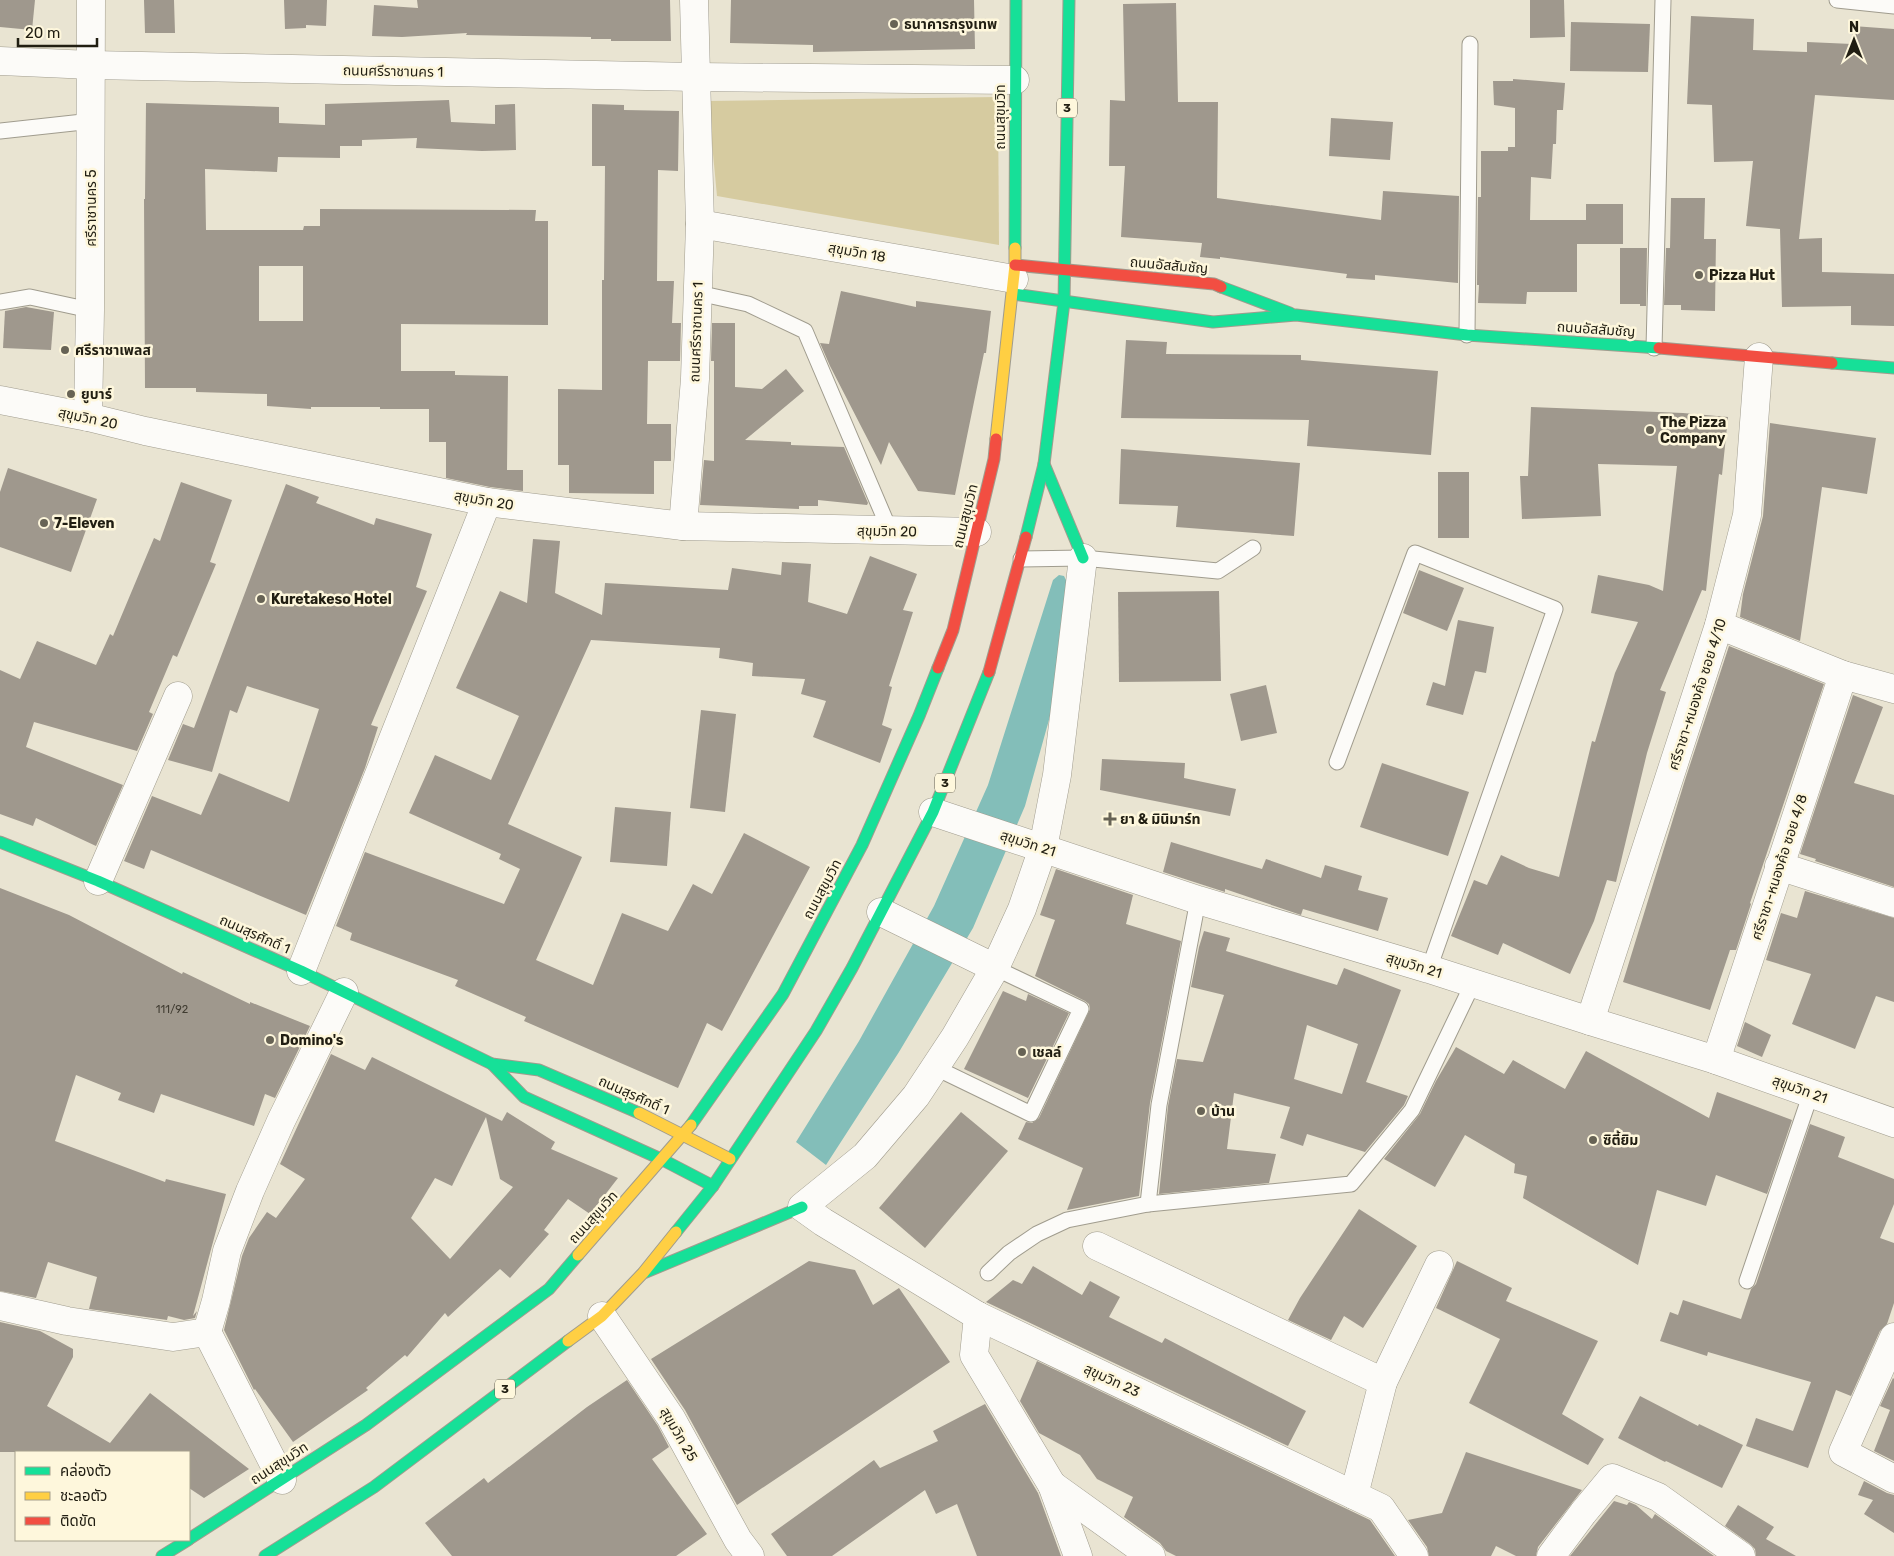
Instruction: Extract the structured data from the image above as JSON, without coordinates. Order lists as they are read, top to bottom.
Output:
{
  "streets": {
    "main road": [
      "3",
      "ถนนสุขุมวิท",
      "ถนนอัสสัมชัญ",
      "ถนนสุรศักดิ์ 1"
    ],
    "street": [
      "ถนนศรีราชานคร 1",
      "ศรีราชานคร 5",
      "สุขุมวิท 18",
      "สุขุมวิท 20",
      "ศรีราชา-หนองค้อ ซอย 4/10",
      "สุขุมวิท 21",
      "ศรีราชา-หนองค้อ ซอย 4/8",
      "สุขุมวิท 23",
      "สุขุมวิท 25"
    ]
  },
  "crossings": [
    ["ถนนศรีราชานคร 1", "ถนนสุขุมวิท"],
    ["ถนนศรีราชานคร 1", "ศรีราชานคร 5"],
    ["ถนนศรีราชานคร 1", "สุขุมวิท 18"],
    ["ถนนศรีราชานคร 1", "สุขุมวิท 20"],
    ["3", "ถนนอัสสัมชัญ"],
    ["3", "สุขุมวิท 21"],
    ["3", "ถนนสุรศักดิ์ 1"],
    ["3", "สุขุมวิท 25"],
    ["ถนนสุขุมวิท", "สุขุมวิท 18"],
    ["ถนนสุขุมวิท", "ถนนอัสสัมชัญ"],
    ["ถนนสุขุมวิท", "สุขุมวิท 20"],
    ["ถนนสุขุมวิท", "ถนนสุรศักดิ์ 1"],
    ["ศรีราชานคร 5", "สุขุมวิท 20"],
    ["สุขุมวิท 18", "ถนนอัสสัมชัญ"],
    ["ถนนอัสสัมชัญ", "ศรีราชา-หนองค้อ ซอย 4/10"],
    ["ศรีราชา-หนองค้อ ซอย 4/10", "สุขุมวิท 21"],
    ["สุขุมวิท 21", "ศรีราชา-หนองค้อ ซอย 4/8"]
  ],
  "places": {
    "other": [
      "ธนาคารกรุงเทพ",
      "Pizza Hut",
      "ศรีราชาเพลส",
      "ยูบาร์",
      "The Pizza Company",
      "7-Eleven",
      "Kuretakeso Hotel",
      "Domino's",
      "เชลล์",
      "บ้าน",
      "ซิตี้ยิม"
    ],
    "health": ["ยา & มินิมาร์ท"]
  },
  "house_numbers": ["111/92"],
  "legend": ["คล่องตัว", "ชะลอตัว", "ติดขัด"],
  "scale_bar": "20 m",
  "north": "top"
}
